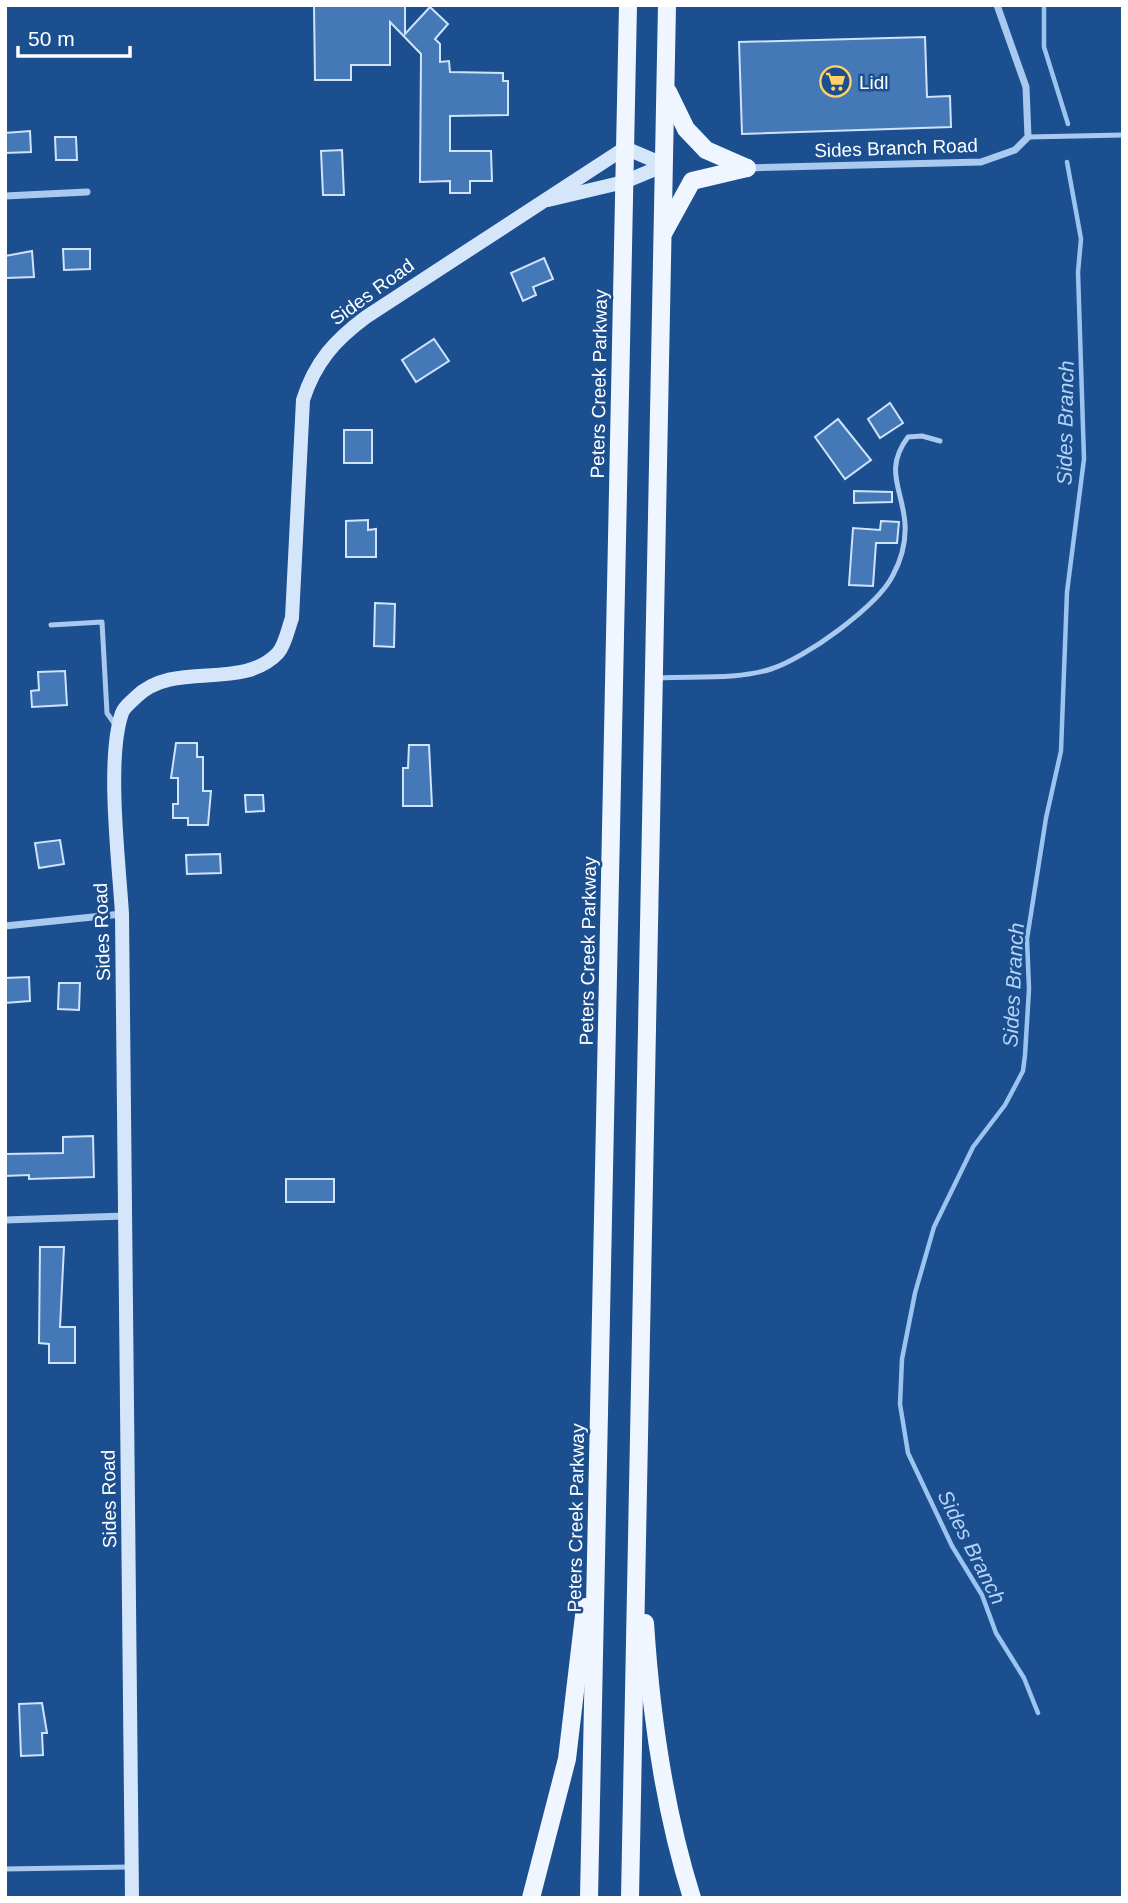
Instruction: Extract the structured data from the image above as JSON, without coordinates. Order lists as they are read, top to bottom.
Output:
{
  "streets": {
    "main road": ["Peters Creek Parkway"],
    "street": ["Sides Branch Road", "Sides Road"]
  },
  "crossings": [
    ["Sides Road", "Peters Creek Parkway"]
  ],
  "water": ["Sides Branch"],
  "places": {
    "supermarket": ["Lidl"]
  },
  "scale_bar": "50 m"
}
